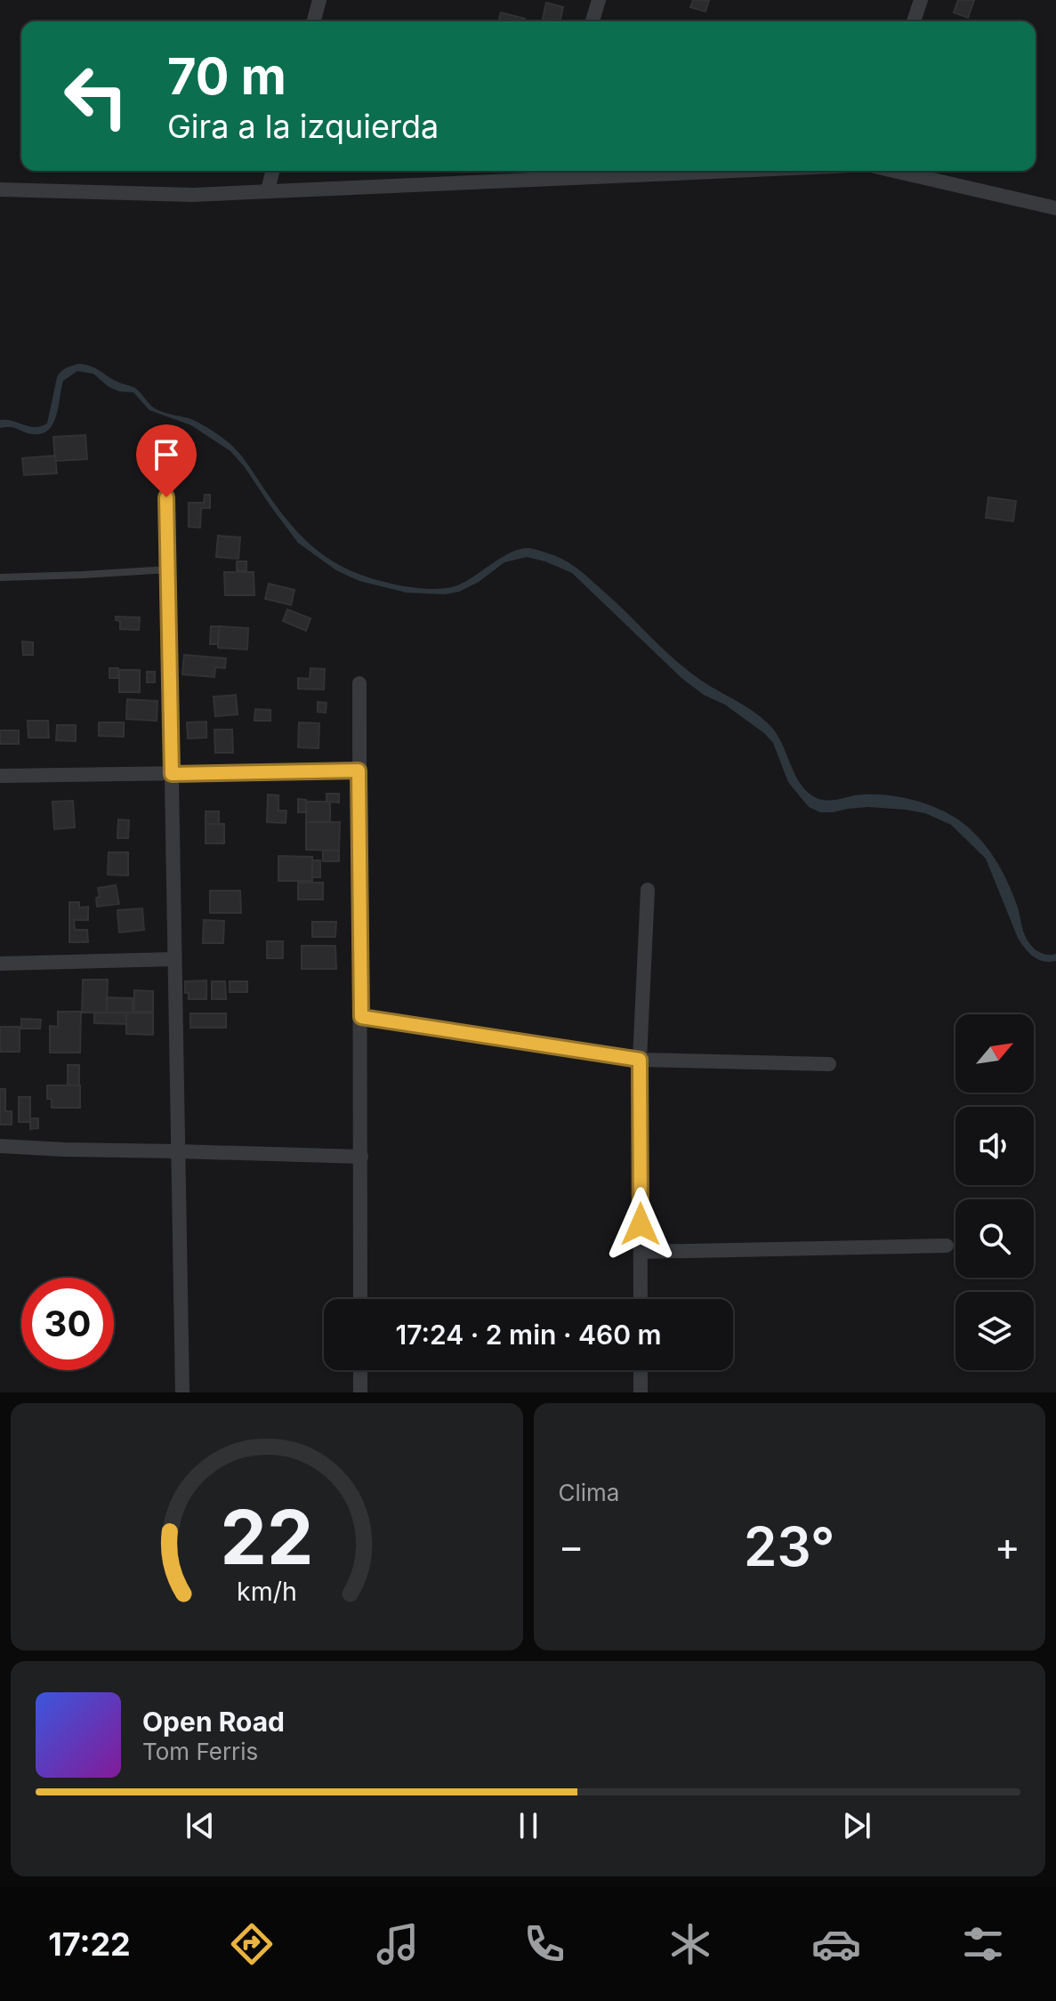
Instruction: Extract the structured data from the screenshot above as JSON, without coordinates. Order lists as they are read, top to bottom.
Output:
{
  "north": "top right",
  "page": {
    "turn": ["70 m", "Gira a la izquierda"],
    "limit": "30",
    "trip": "17:24 · 2 min · 460 m",
    "tile": "Clima",
    "heat": ["−", "23°", "+"],
    "song": ["Open Road", "Tom Ferris"],
    "tabs": "17:22",
    "gauge": ["22", "km/h"]
  }
}
